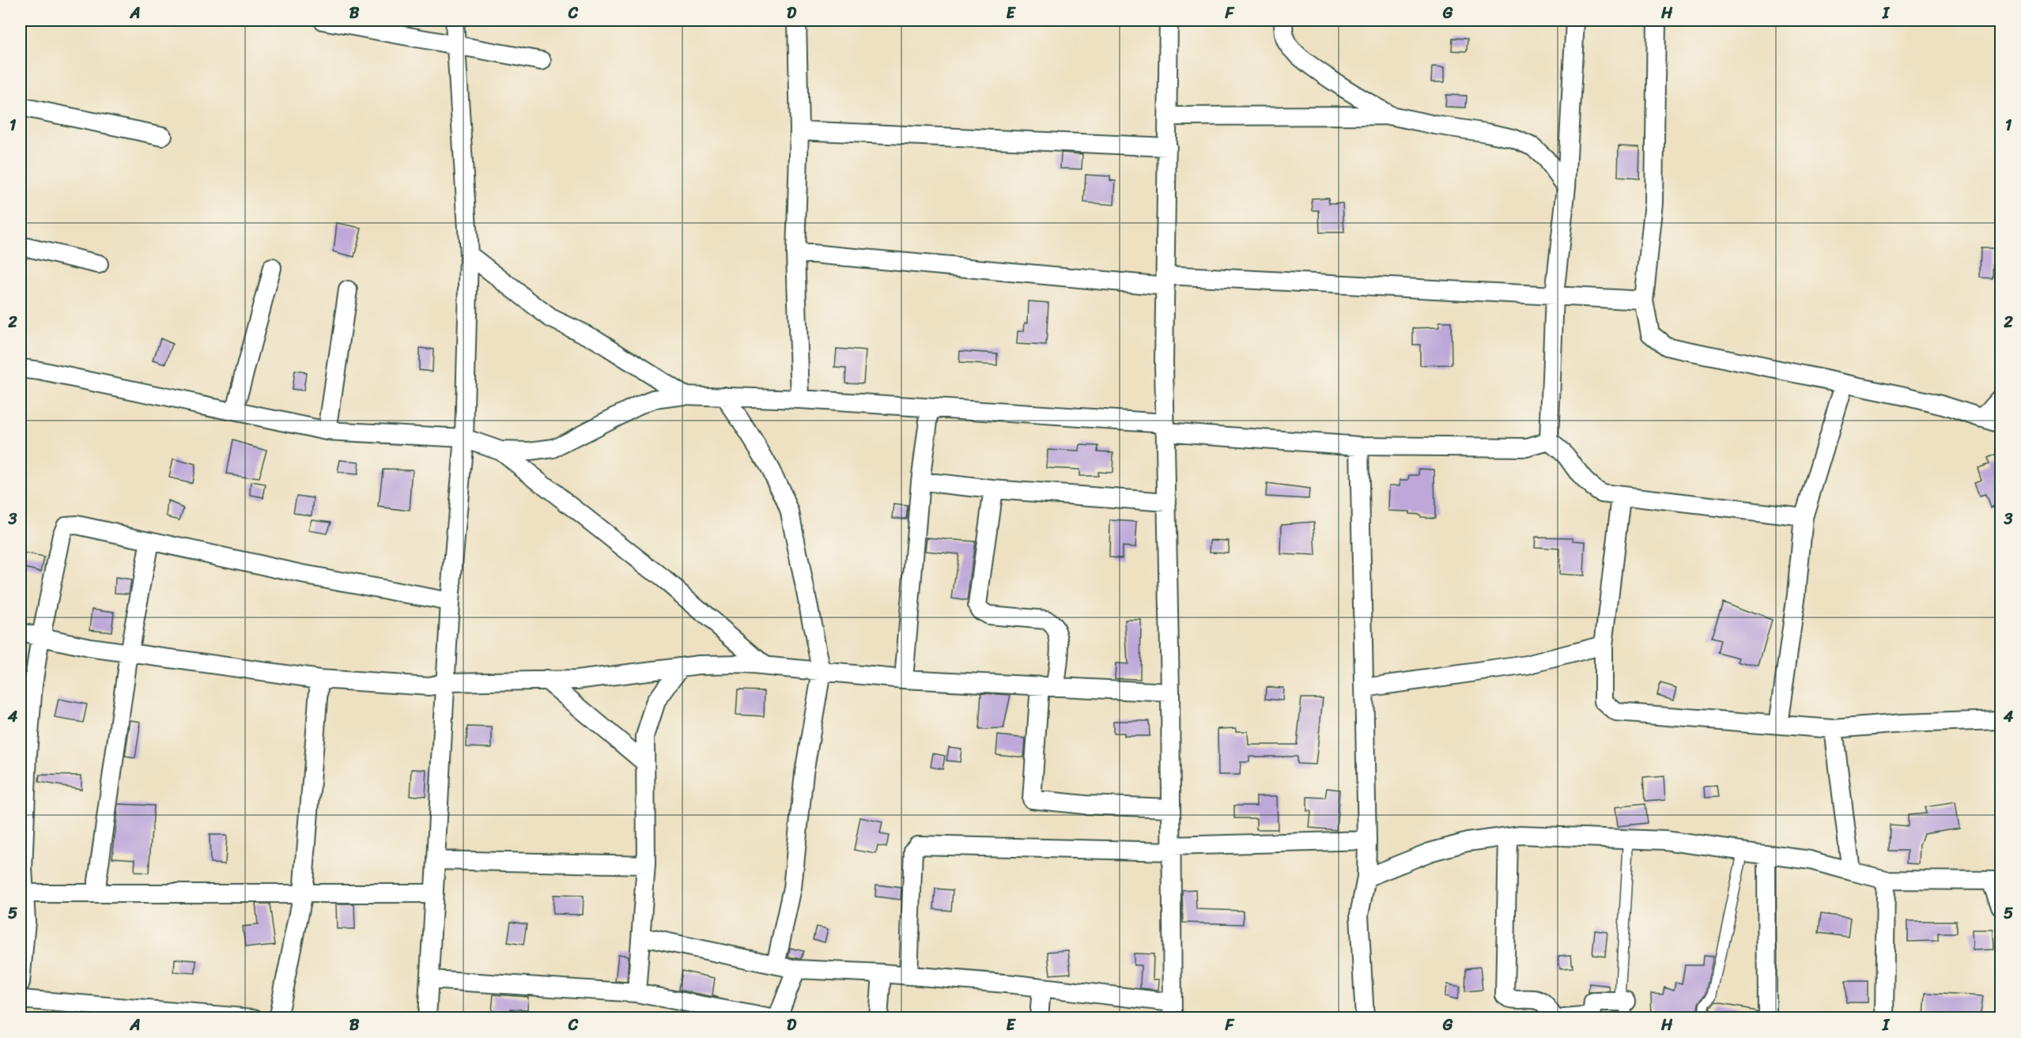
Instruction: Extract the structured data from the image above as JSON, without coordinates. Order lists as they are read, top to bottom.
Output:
{
  "grid": {
    "columns": [
      "A",
      "B",
      "C",
      "D",
      "E",
      "F",
      "G",
      "H",
      "I"
    ],
    "rows": [
      "1",
      "2",
      "3",
      "4",
      "5"
    ]
  }
}
